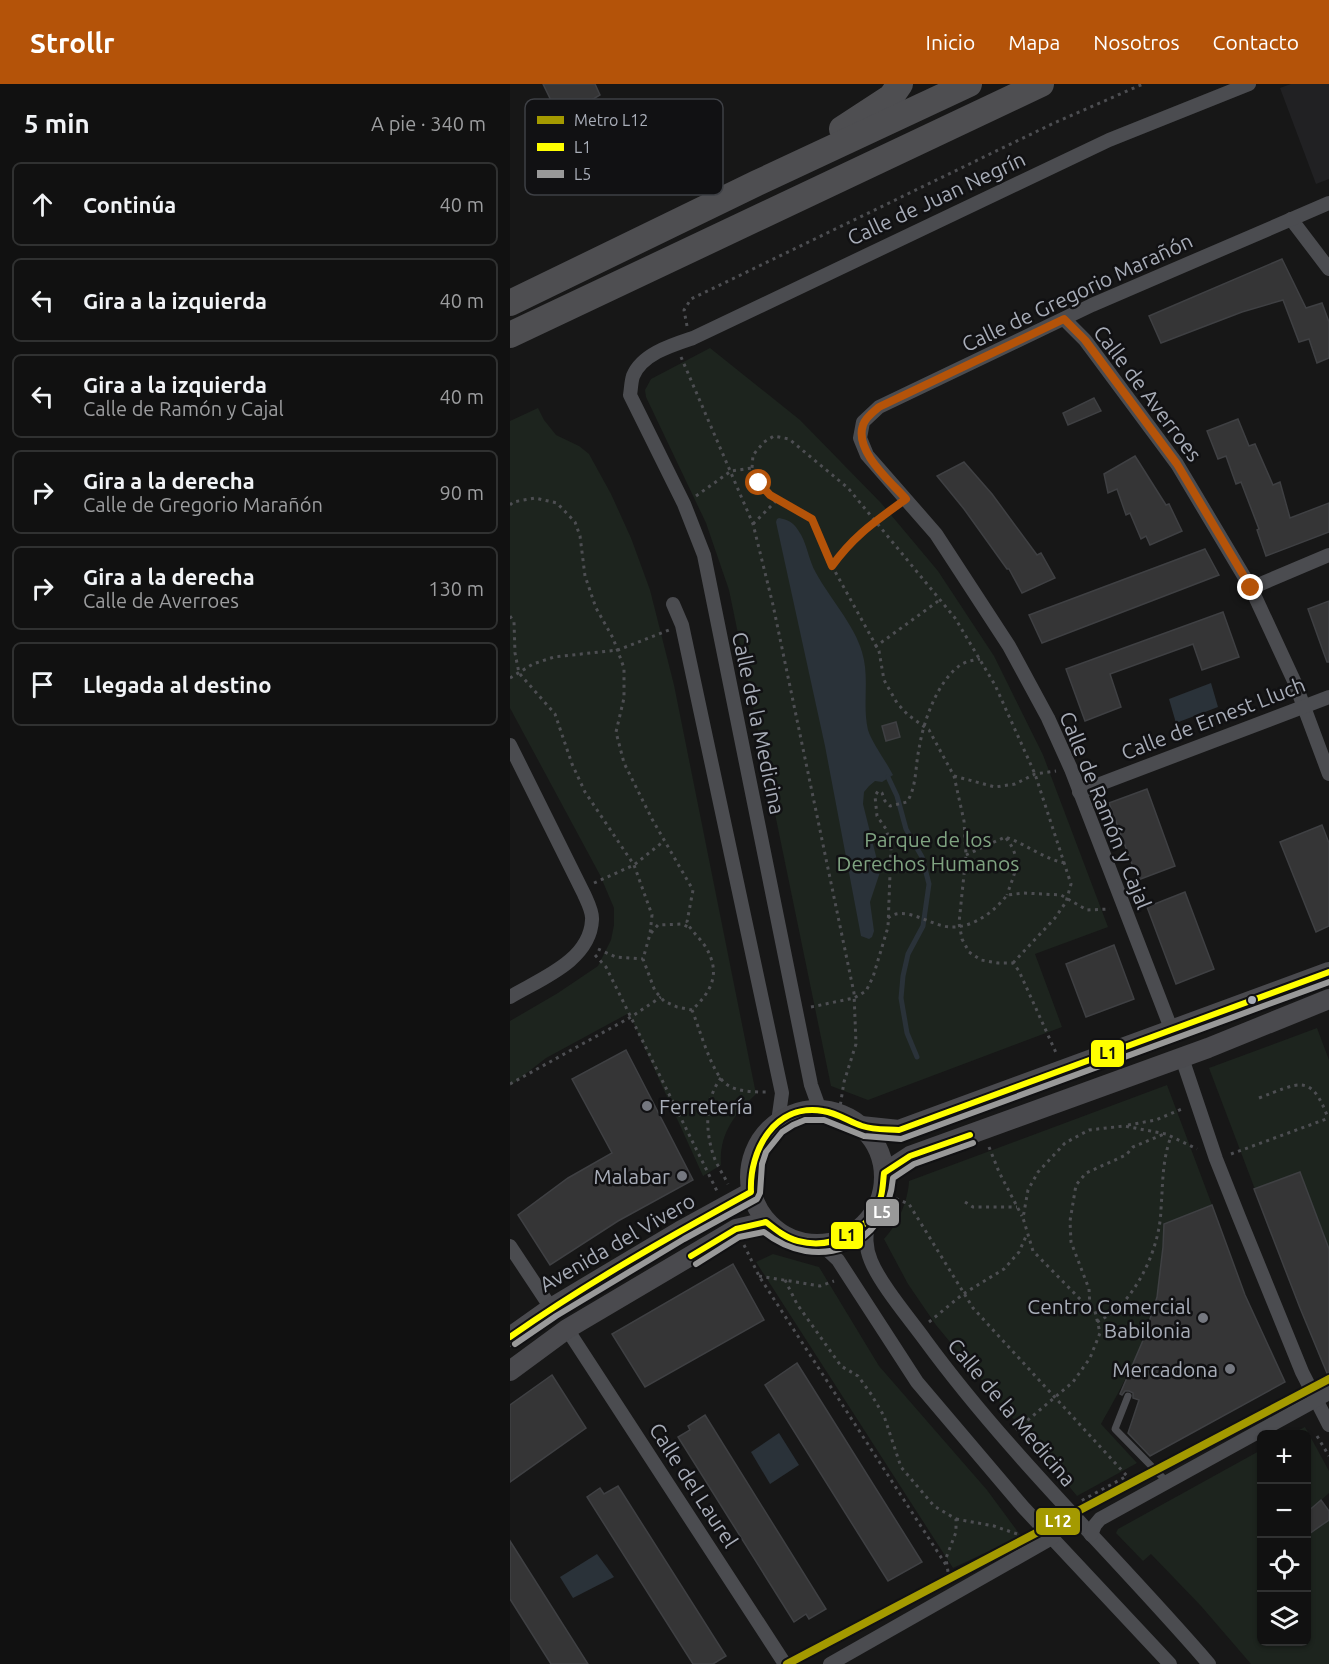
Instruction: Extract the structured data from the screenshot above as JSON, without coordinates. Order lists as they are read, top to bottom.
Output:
{
  "streets": {
    "main road": ["Avenida del Vivero"],
    "street": [
      "Calle de Juan Negrín",
      "Calle de Gregorio Marañón",
      "Calle de Averroes",
      "Calle de Ernest Lluch",
      "Calle de la Medicina",
      "Calle de Ramón y Cajal",
      "Calle del Laurel"
    ]
  },
  "crossings": [
    ["Calle de Juan Negrín", "Calle de la Medicina"],
    ["Calle de Gregorio Marañón", "Calle de Averroes"],
    ["Calle de Gregorio Marañón", "Calle de Ramón y Cajal"],
    ["Calle de Averroes", "Calle de Ernest Lluch"],
    ["Calle de Ernest Lluch", "Calle de Ramón y Cajal"],
    ["Calle de la Medicina", "Avenida del Vivero"]
  ],
  "parks": ["Parque de los Derechos Humanos"],
  "places": [
    "Ferretería",
    "Malabar",
    "Centro Comercial Babilonia",
    "Mercadona"
  ],
  "lines": ["transit line L1", "transit line L5", "metro line L12"],
  "legend": ["Metro L12", "L1", "L5"],
  "page": {
    "header": "Strollr",
    "nav": [
      "Inicio",
      "Mapa",
      "Nosotros",
      "Contacto"
    ],
    "heading": ["5 min", "A pie · 340 m"],
    "list": [
      ["Continúa", "40 m"],
      ["Gira a la izquierda", "40 m"],
      ["Gira a la izquierda", "Calle de Ramón y Cajal", "40 m"],
      ["Gira a la derecha", "Calle de Gregorio Marañón", "90 m"],
      ["Gira a la derecha", "Calle de Averroes", "130 m"],
      "Llegada al destino"
    ],
    "map_buttons": ["+", "−"]
  }
}
